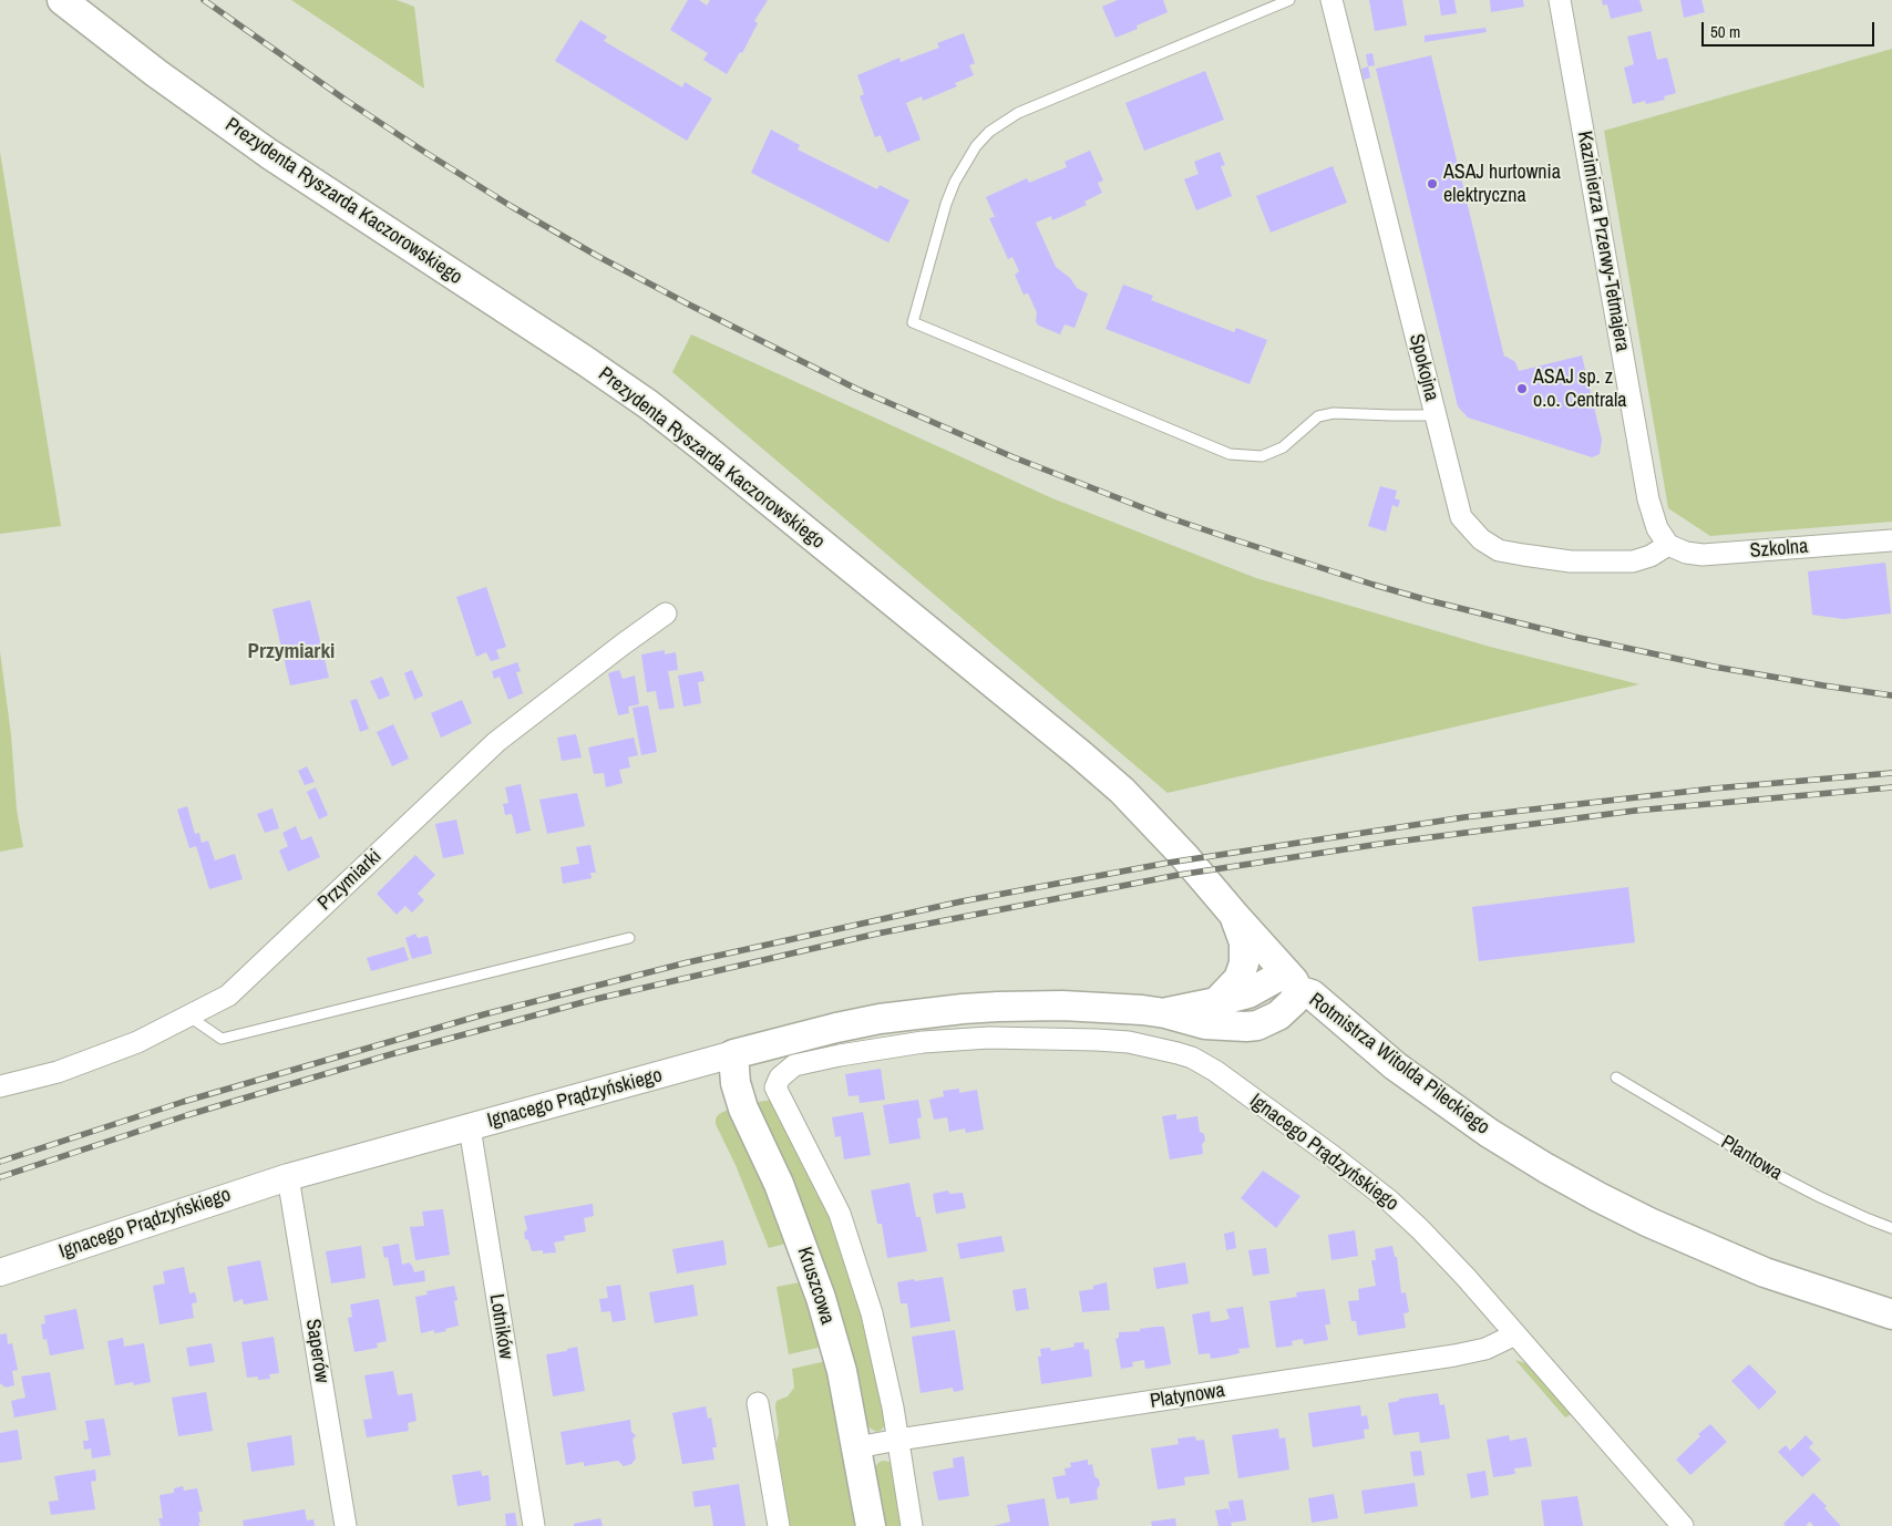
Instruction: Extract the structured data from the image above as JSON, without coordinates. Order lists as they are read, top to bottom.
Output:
{
  "streets": {
    "main road": [
      "Prezydenta Ryszarda Kaczorowskiego",
      "Rotmistrza Witolda Pileckiego",
      "Ignacego Prądzyńskiego",
      "Kruszcowa"
    ],
    "street": [
      "Kazimierza Przerwy-Tetmajera",
      "Spokojna",
      "Szkolna",
      "Przymiarki",
      "Lotników",
      "Saperów",
      "Platynowa"
    ],
    "lane": ["Plantowa"]
  },
  "crossings": [
    ["Prezydenta Ryszarda Kaczorowskiego", "Rotmistrza Witolda Pileckiego"],
    ["Prezydenta Ryszarda Kaczorowskiego", "Ignacego Prądzyńskiego"],
    ["Kazimierza Przerwy-Tetmajera", "Spokojna"],
    ["Kazimierza Przerwy-Tetmajera", "Szkolna"],
    ["Spokojna", "Szkolna"],
    ["Rotmistrza Witolda Pileckiego", "Ignacego Prądzyńskiego"],
    ["Ignacego Prądzyńskiego", "Kruszcowa"],
    ["Ignacego Prądzyńskiego", "Lotników"],
    ["Ignacego Prądzyńskiego", "Saperów"],
    ["Ignacego Prądzyńskiego", "Platynowa"],
    ["Kruszcowa", "Platynowa"]
  ],
  "districts": ["Przymiarki"],
  "places": ["ASAJ hurtownia elektryczna", "ASAJ sp. z o.o. Centrala"],
  "scale_bar": "50 m"
}
